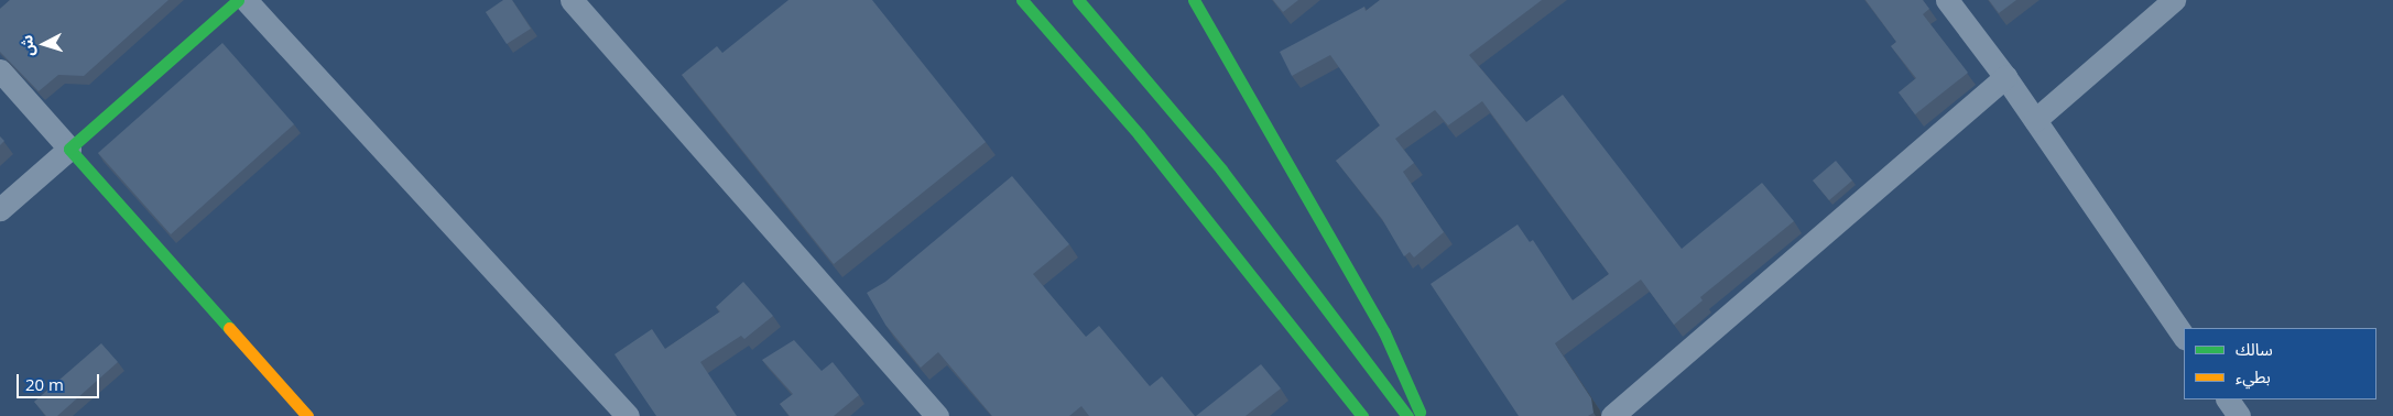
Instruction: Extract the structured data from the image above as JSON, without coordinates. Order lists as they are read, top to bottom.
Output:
{
  "legend": ["سالك", "بطيء"],
  "scale_bar": "20 m",
  "north": "left"
}
